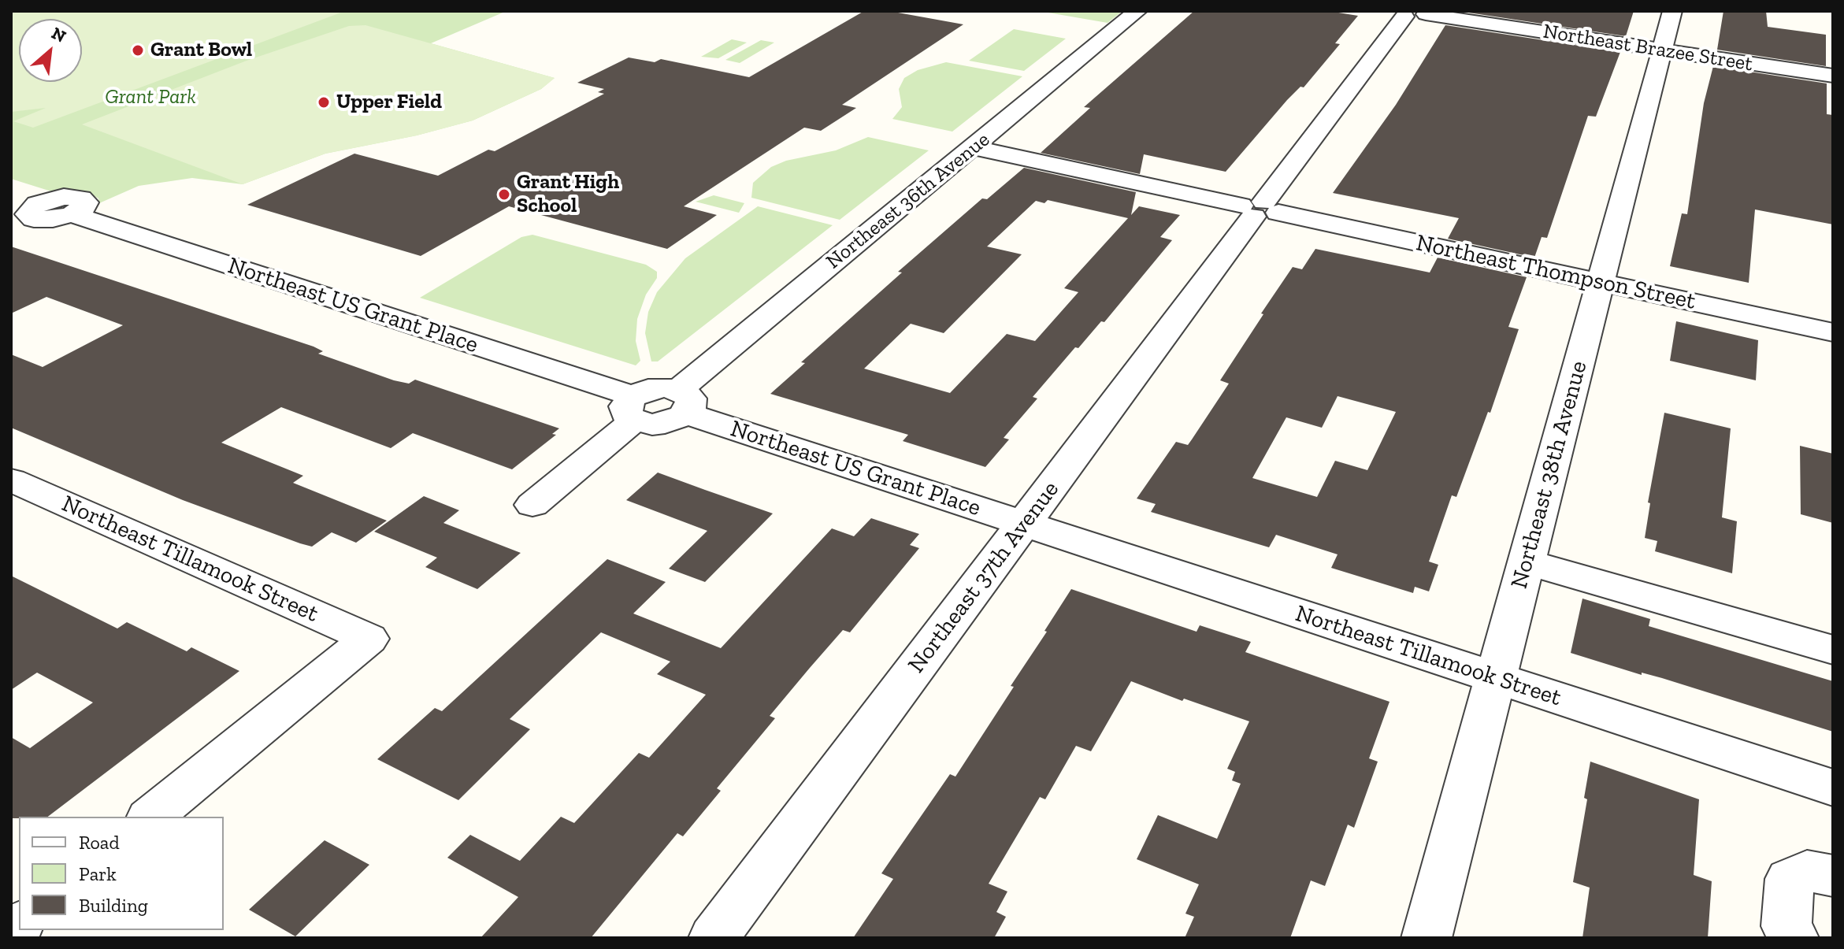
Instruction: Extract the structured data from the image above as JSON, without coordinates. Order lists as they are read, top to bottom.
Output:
{
  "streets": {
    "street": [
      "Northeast Brazee Street",
      "Northeast 36th Avenue",
      "Northeast Thompson Street",
      "Northeast US Grant Place",
      "Northeast 38th Avenue",
      "Northeast Tillamook Street",
      "Northeast 37th Avenue"
    ]
  },
  "crossings": [
    ["Northeast Brazee Street", "Northeast 38th Avenue"],
    ["Northeast Brazee Street", "Northeast 37th Avenue"],
    ["Northeast 36th Avenue", "Northeast Thompson Street"],
    ["Northeast 36th Avenue", "Northeast US Grant Place"],
    ["Northeast Thompson Street", "Northeast 38th Avenue"],
    ["Northeast Thompson Street", "Northeast 37th Avenue"],
    ["Northeast US Grant Place", "Northeast Tillamook Street"],
    ["Northeast US Grant Place", "Northeast 37th Avenue"],
    ["Northeast 38th Avenue", "Northeast Tillamook Street"],
    ["Northeast Tillamook Street", "Northeast 37th Avenue"]
  ],
  "parks": ["Grant Park"],
  "places": ["Grant Bowl", "Upper Field", "Grant High School"],
  "legend": ["Road", "Park", "Building"],
  "north": "top right"
}
